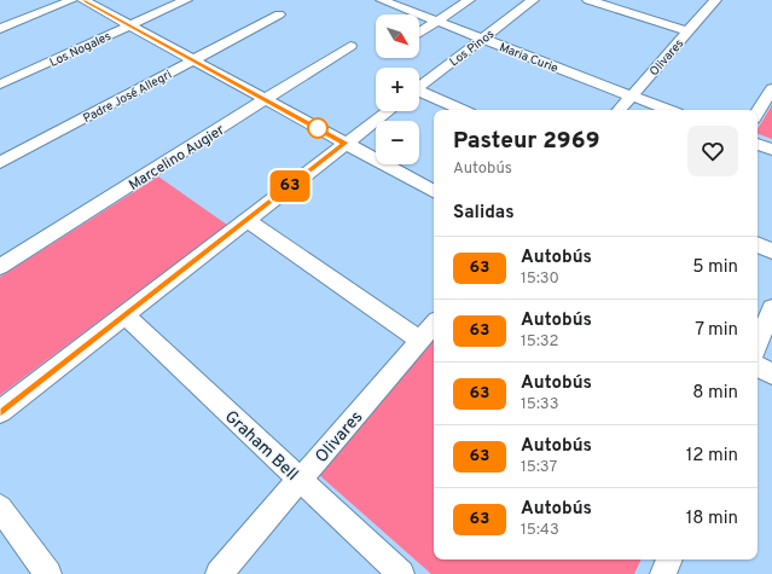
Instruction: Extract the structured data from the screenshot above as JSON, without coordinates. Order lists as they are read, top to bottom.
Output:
{
  "streets": {
    "street": [
      "Los Pinos",
      "Los Nogales",
      "Maria Curie",
      "Olivares",
      "Padre José Allegri",
      "Marcelino Augier",
      "Graham Bell"
    ]
  },
  "crossings": [
    ["Los Pinos", "Maria Curie"],
    ["Maria Curie", "Olivares"],
    ["Olivares", "Graham Bell"]
  ],
  "lines": ["bus line 63"],
  "north": "bottom right",
  "page": {
    "on_map": "63",
    "map_buttons": ["+", "−"],
    "heading": [
      ["Pasteur 2969", "Autobús"],
      "Salidas"
    ],
    "list": [
      {
        "mark": "63",
        "name": "Autobús",
        "note": "15:30",
        "value": "5 min"
      },
      {
        "mark": "63",
        "name": "Autobús",
        "note": "15:32",
        "value": "7 min"
      },
      {
        "mark": "63",
        "name": "Autobús",
        "note": "15:33",
        "value": "8 min"
      },
      {
        "mark": "63",
        "name": "Autobús",
        "note": "15:37",
        "value": "12 min"
      },
      {
        "mark": "63",
        "name": "Autobús",
        "note": "15:43",
        "value": "18 min"
      }
    ]
  }
}
